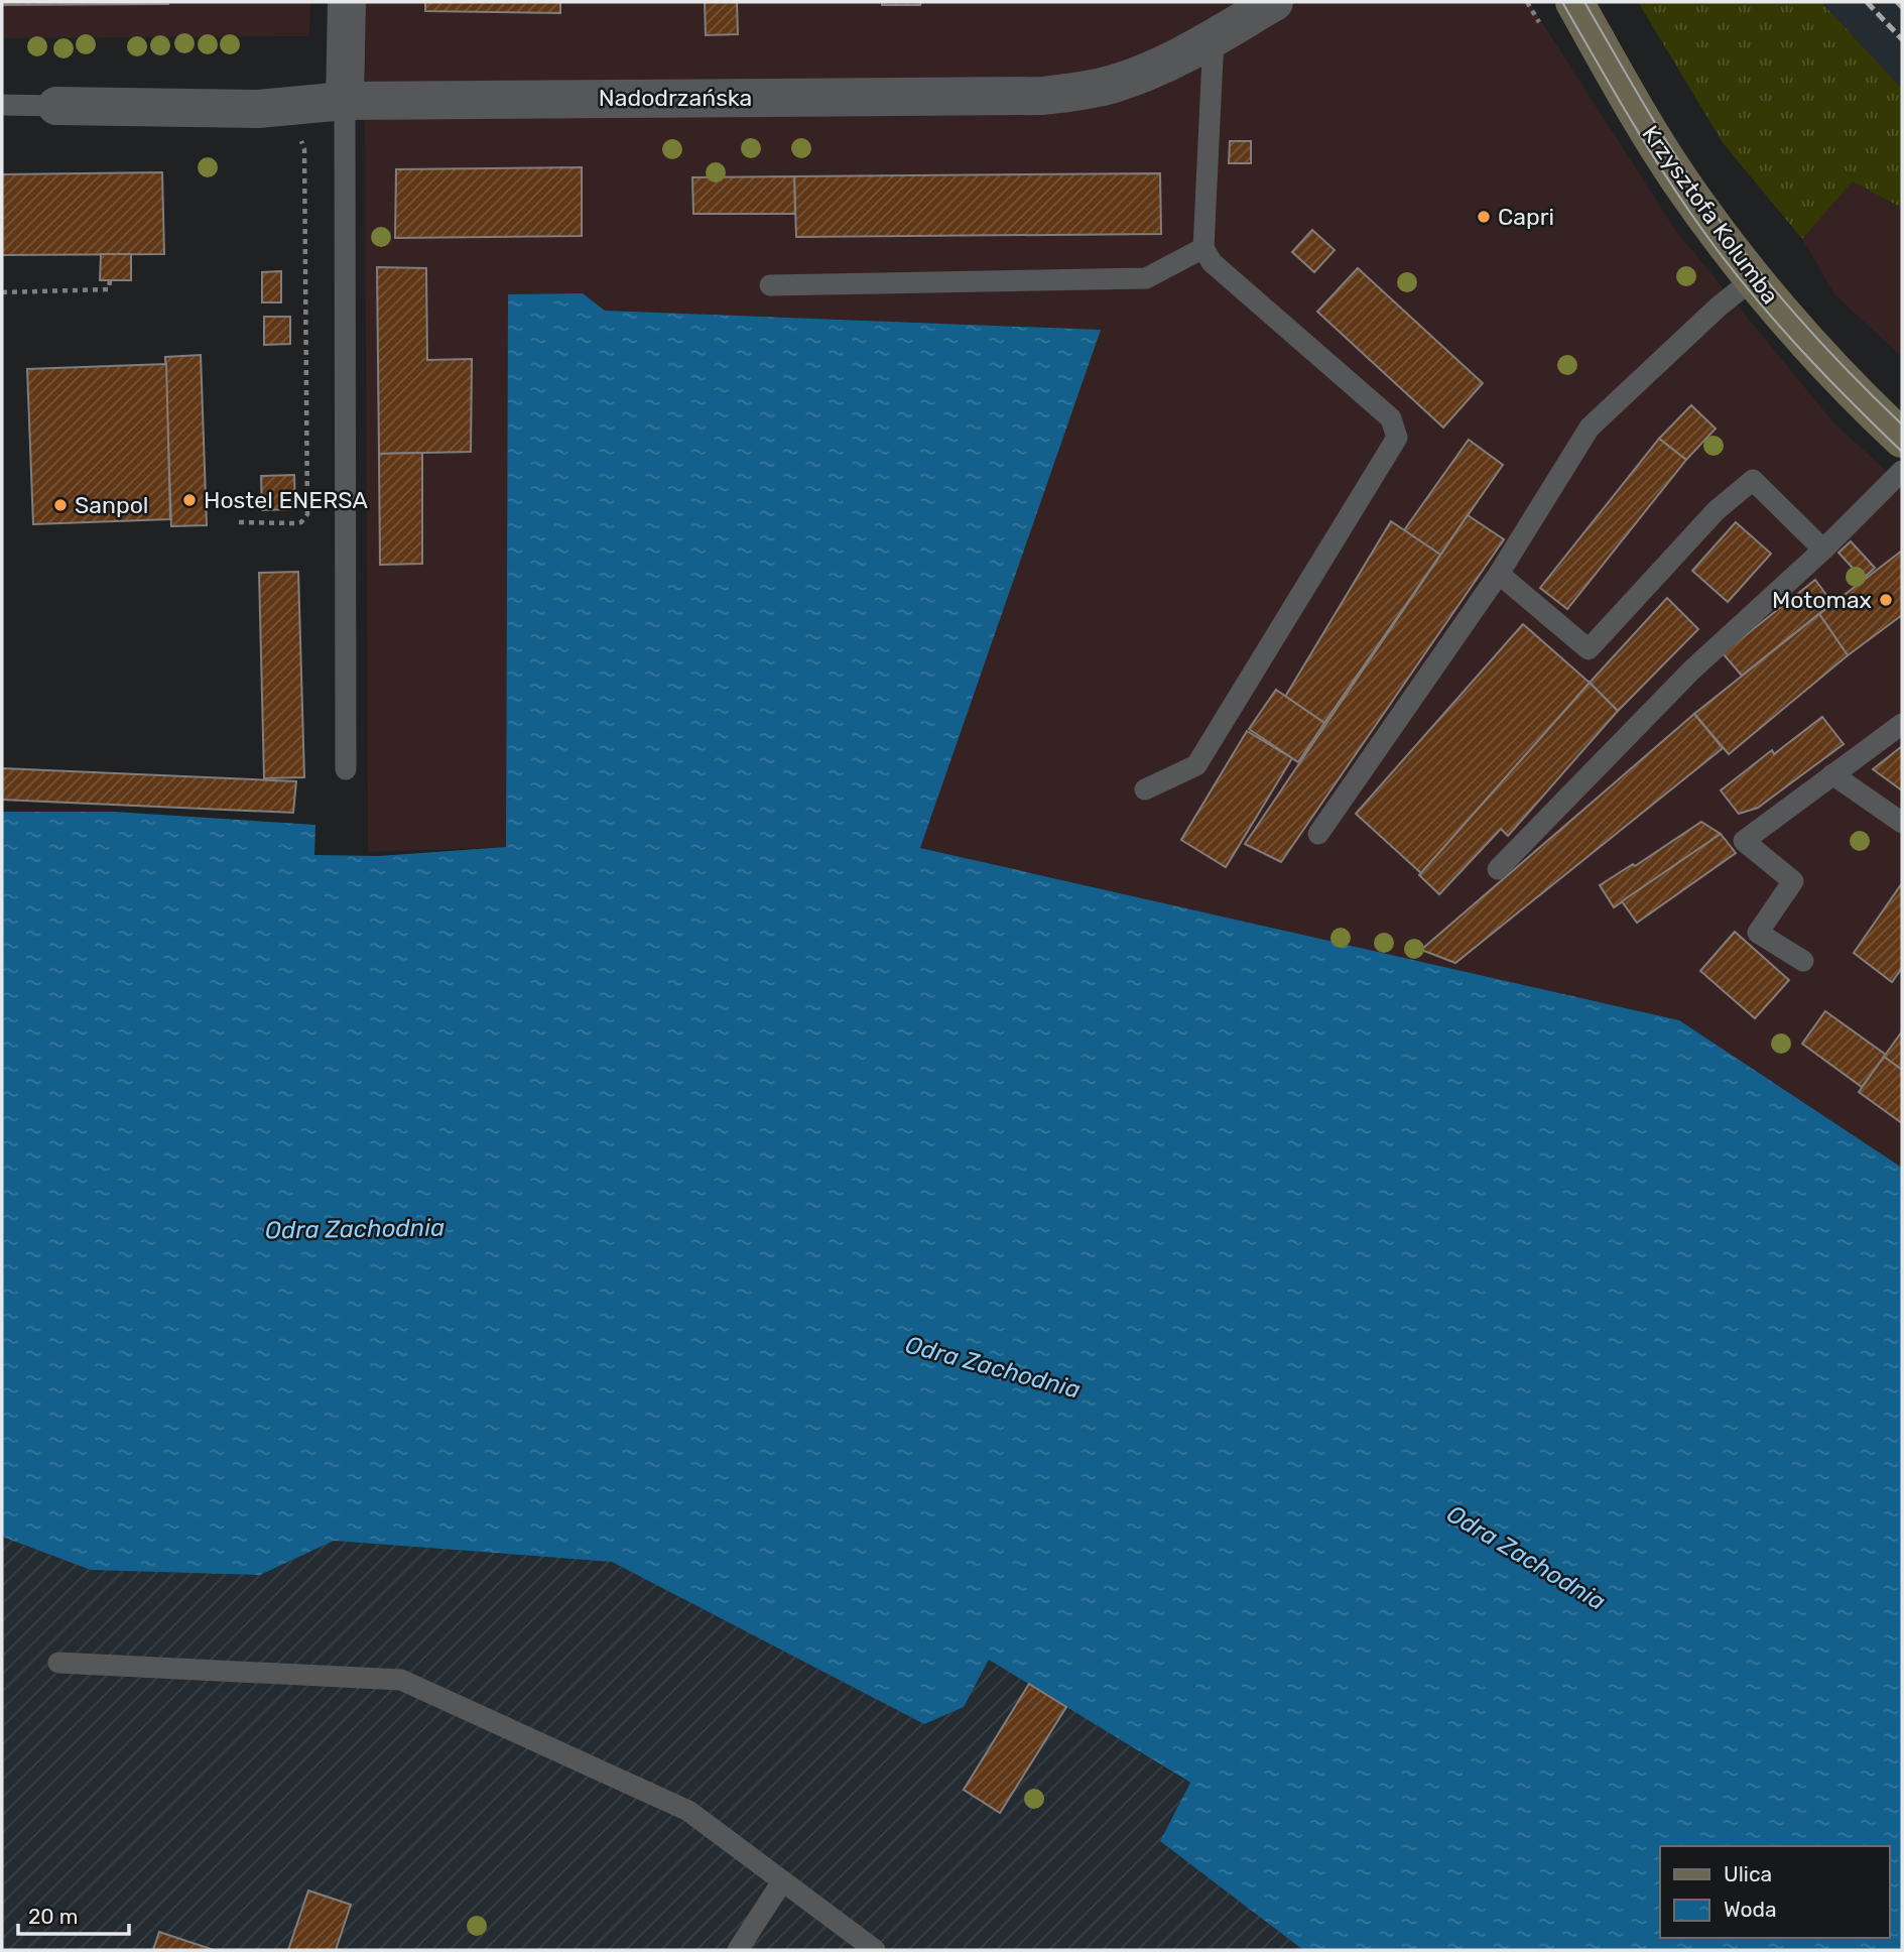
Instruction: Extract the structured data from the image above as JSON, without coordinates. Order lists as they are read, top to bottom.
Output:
{
  "streets": {
    "street": ["Nadodrzańska", "Krzysztofa Kolumba"]
  },
  "water": ["Odra Zachodnia"],
  "places": [
    "Capri",
    "Hostel ENERSA",
    "Sanpol",
    "Motomax"
  ],
  "legend": ["Ulica", "Woda"],
  "scale_bar": "20 m"
}
